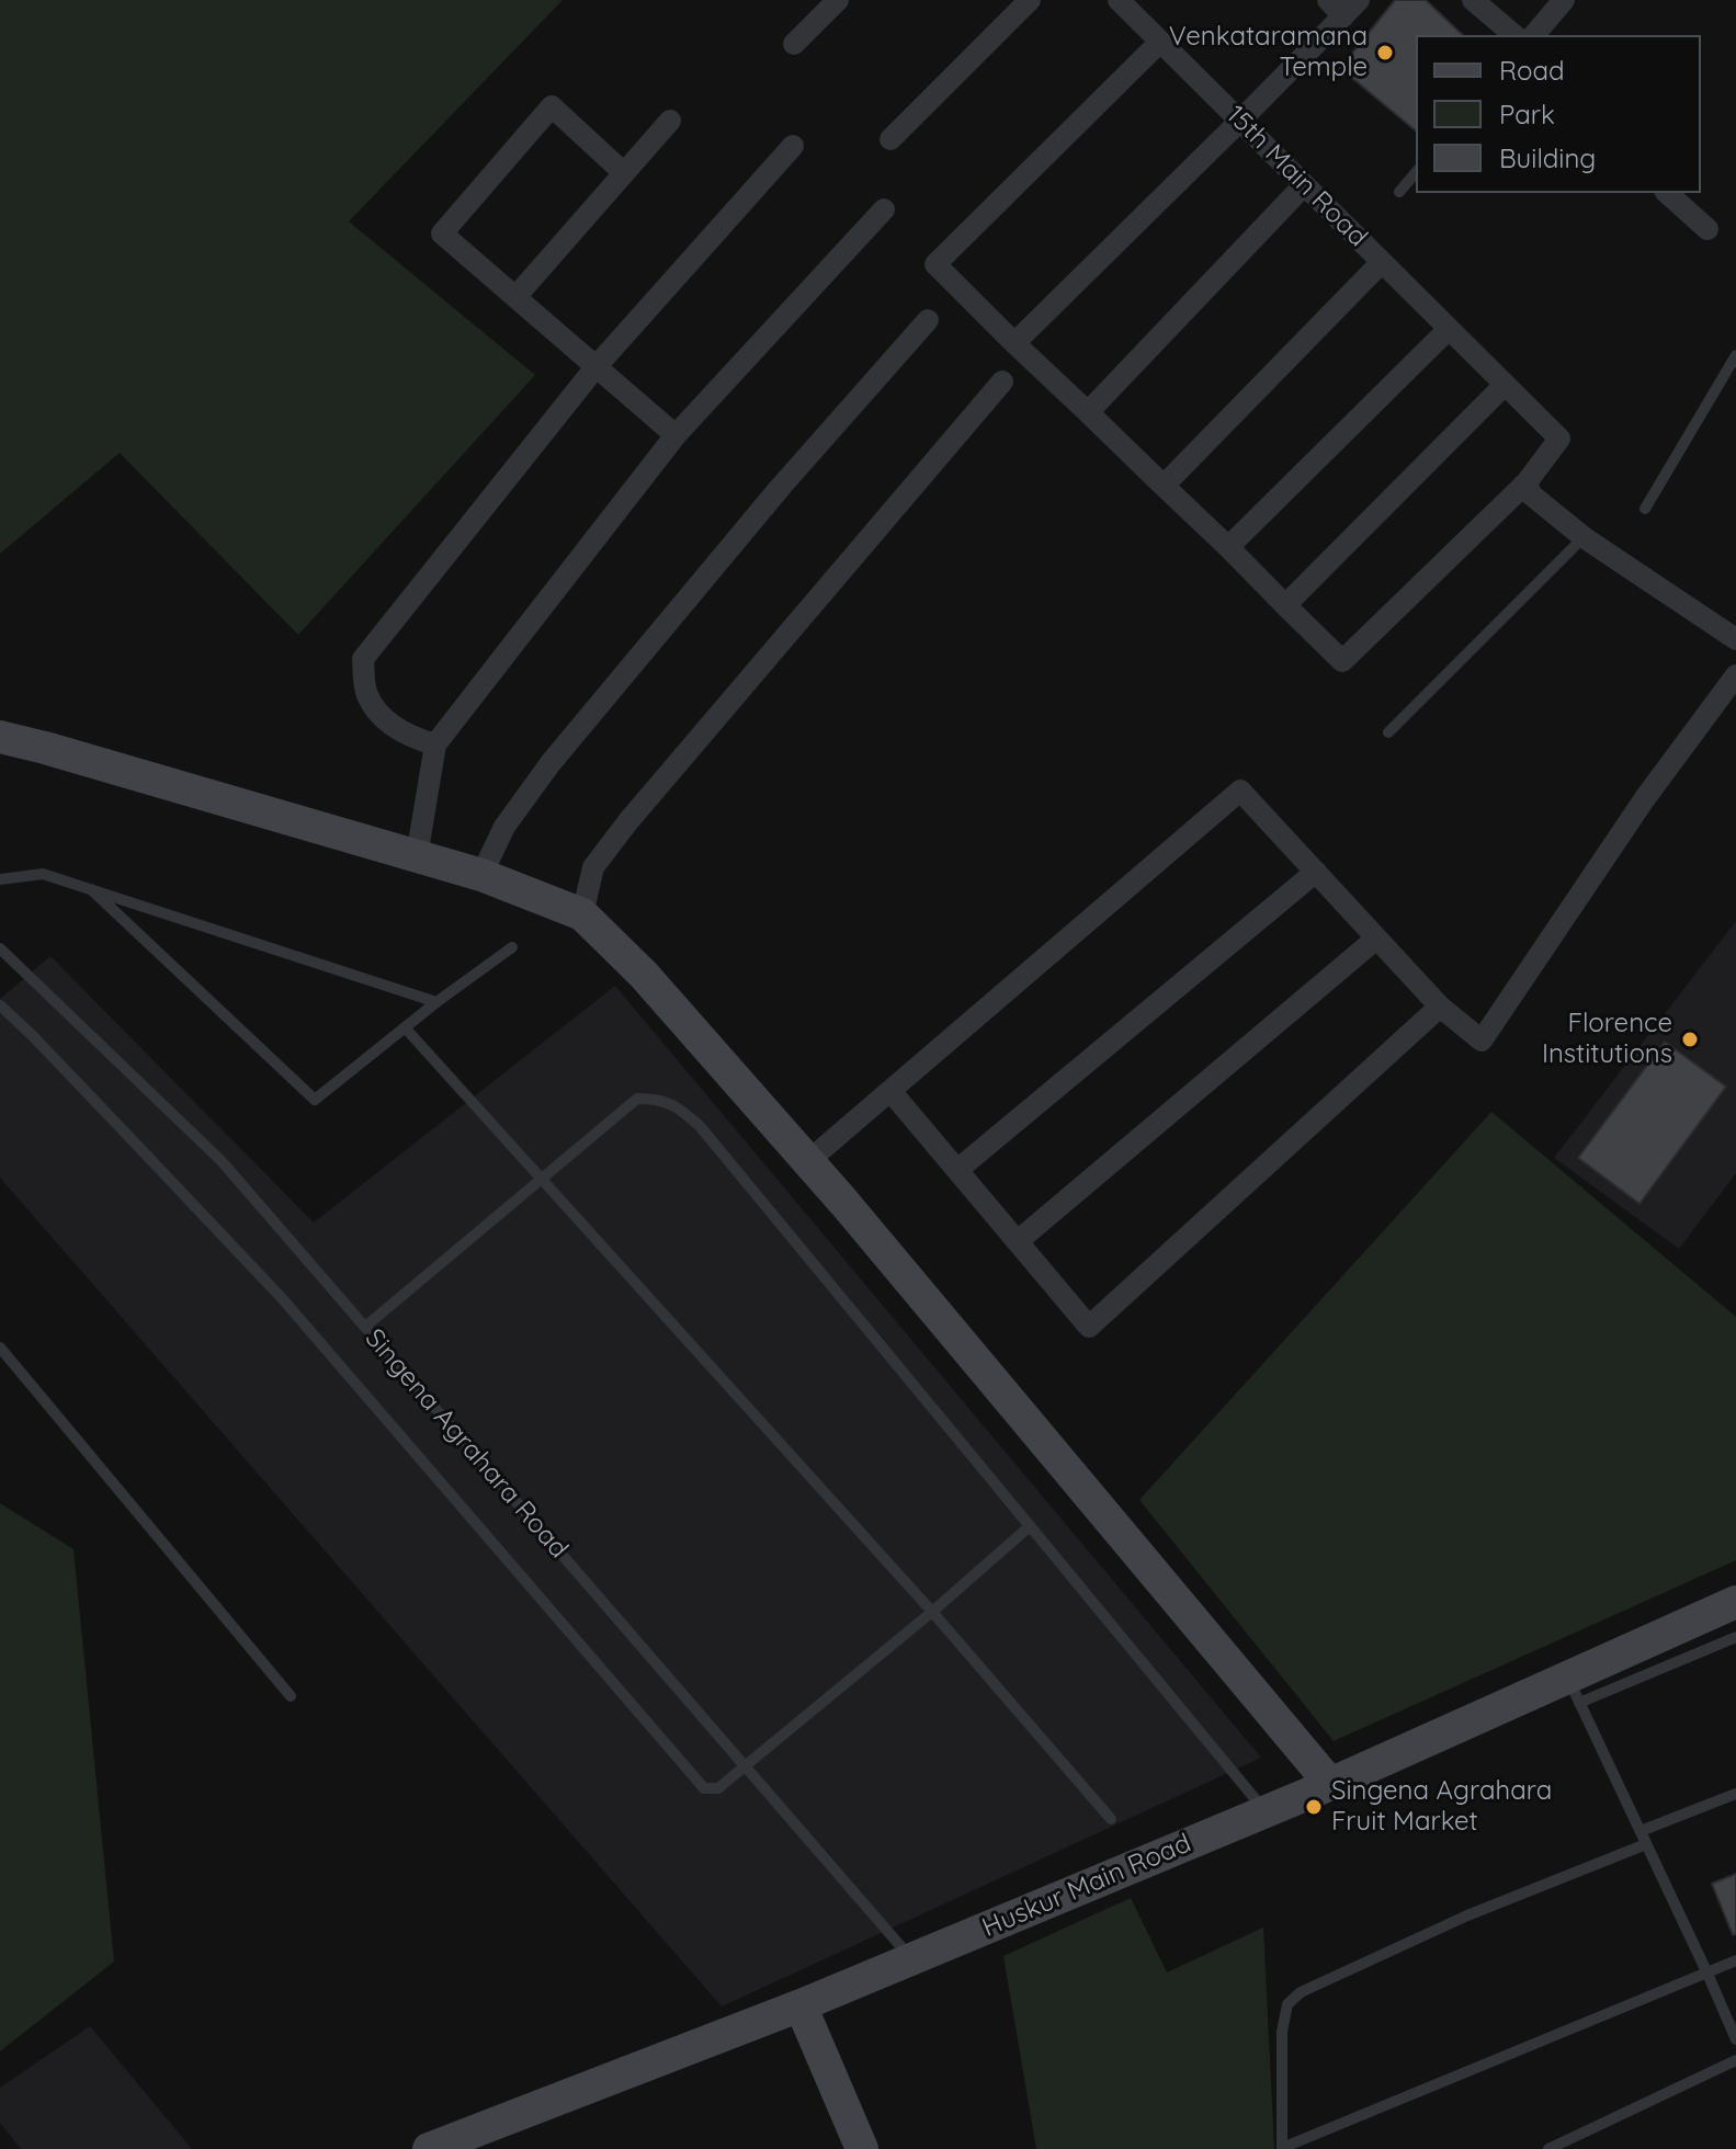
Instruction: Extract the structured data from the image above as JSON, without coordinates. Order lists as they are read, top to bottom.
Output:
{
  "streets": {
    "street": ["15th Main Road", "Huskur Main Road"],
    "lane": ["Singena Agrahara Road"]
  },
  "crossings": [
    ["Singena Agrahara Road", "Huskur Main Road"]
  ],
  "places": ["Venkataramana Temple", "Florence Institutions", "Singena Agrahara Fruit Market"],
  "legend": ["Road", "Park", "Building"]
}
